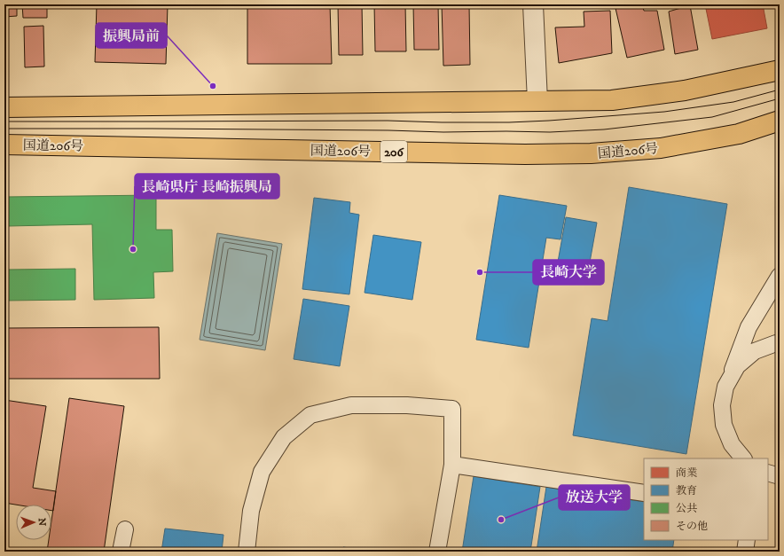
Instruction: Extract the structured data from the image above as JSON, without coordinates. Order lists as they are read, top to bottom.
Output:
{
  "streets": {
    "highway": ["国道206号", "206"]
  },
  "places": [
    "振興局前",
    "長崎県庁 長崎振興局",
    "長崎大学",
    "放送大学"
  ],
  "legend": [
    "商業",
    "教育",
    "公共",
    "その他"
  ],
  "north": "right"
}
